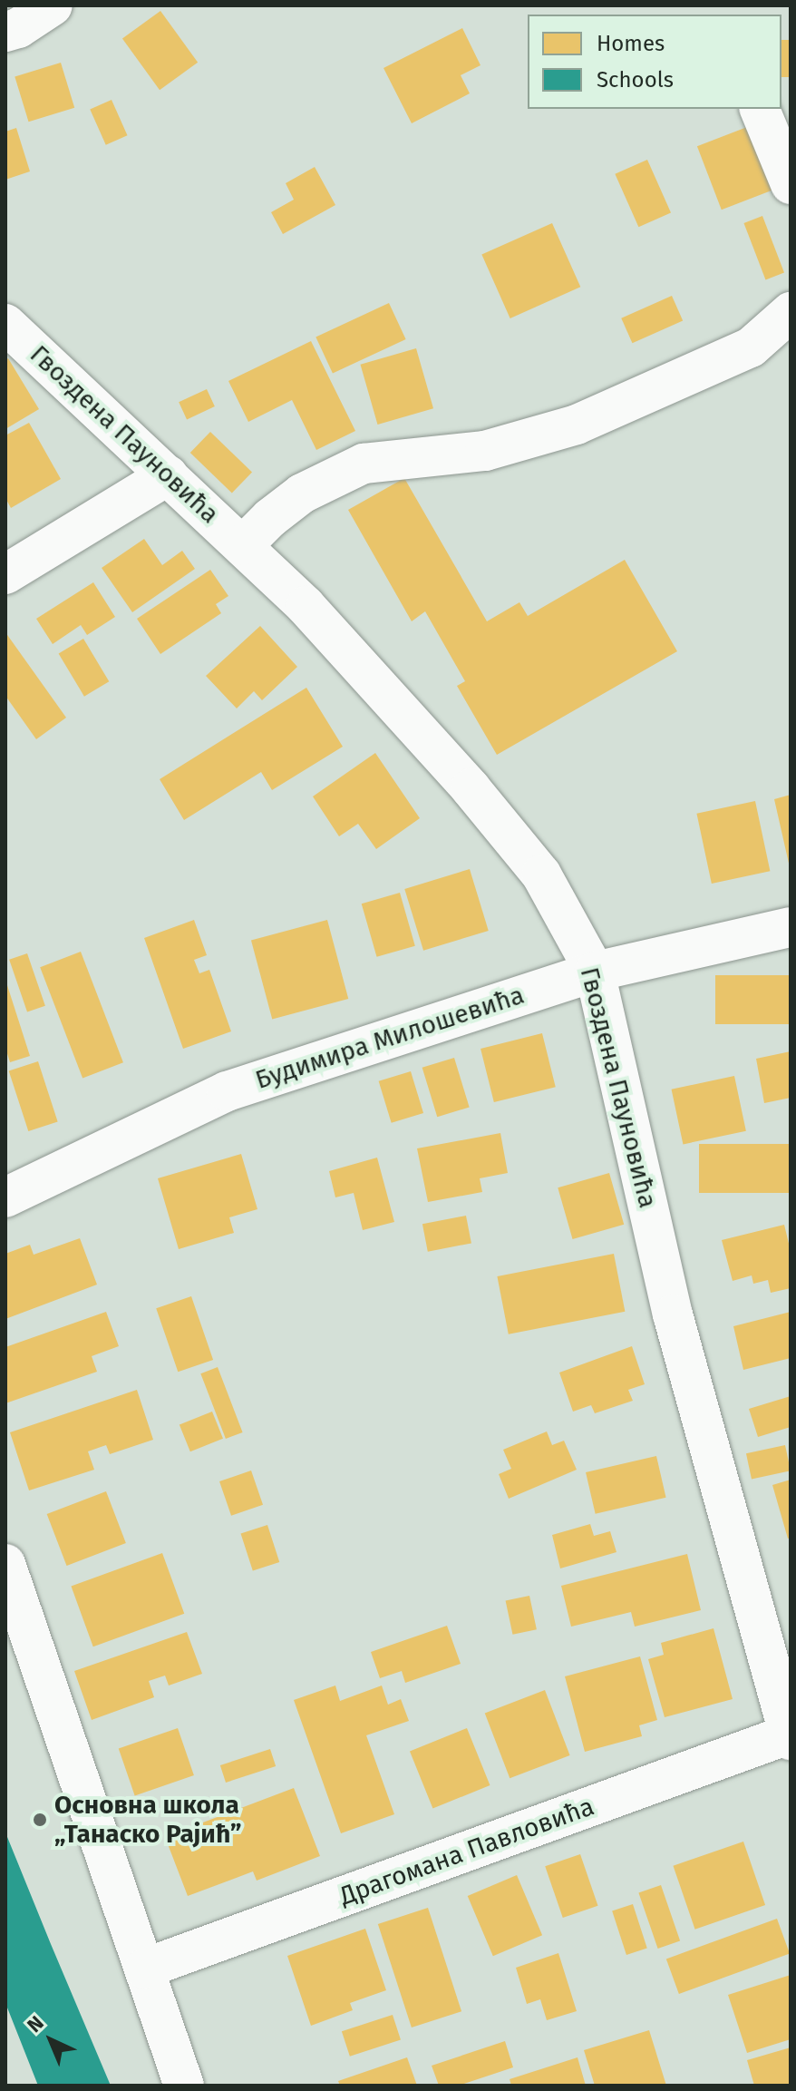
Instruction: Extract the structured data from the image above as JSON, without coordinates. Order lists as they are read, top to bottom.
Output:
{
  "streets": {
    "street": ["Гвоздена Пауновића", "Будимира Милошевића", "Драгомана Павловића"]
  },
  "crossings": [
    ["Гвоздена Пауновића", "Будимира Милошевића"],
    ["Гвоздена Пауновића", "Драгомана Павловића"]
  ],
  "places": ["Основна школа „Танаско Рајић”"],
  "legend": ["Homes", "Schools"],
  "north": "top left"
}
